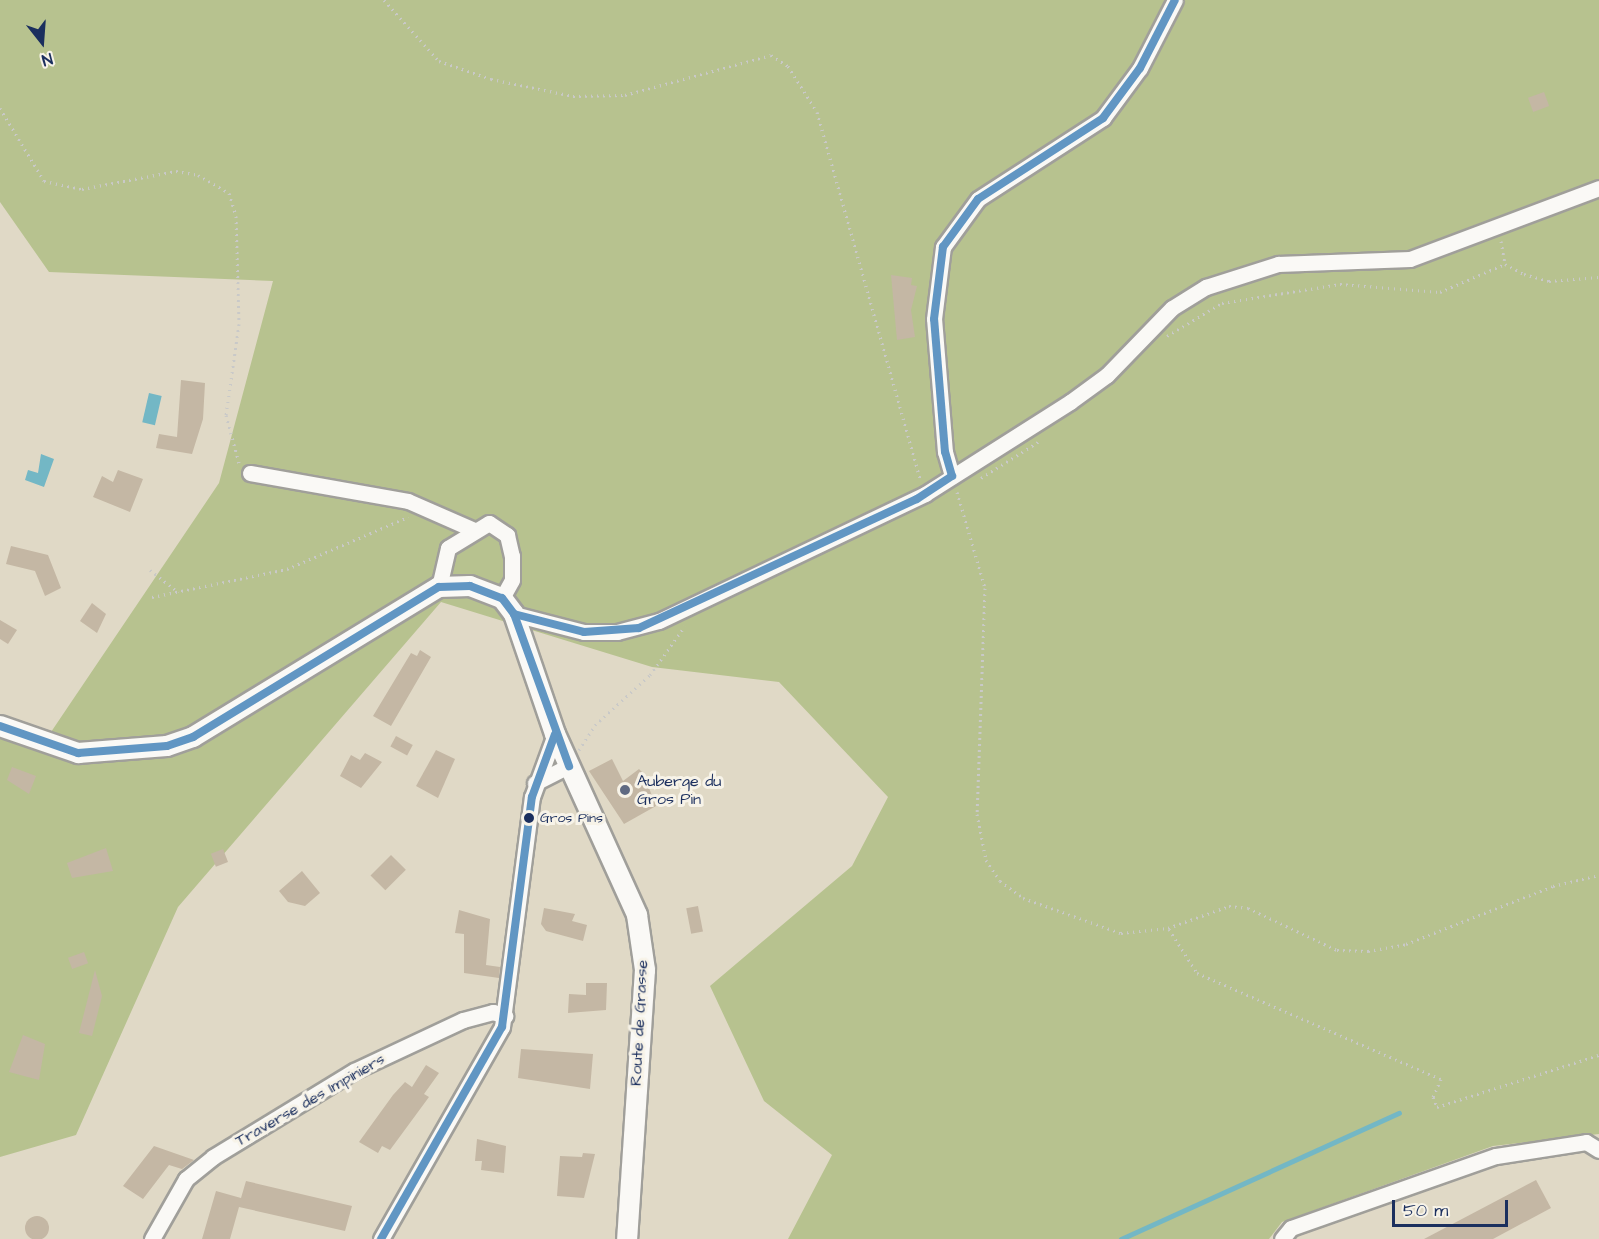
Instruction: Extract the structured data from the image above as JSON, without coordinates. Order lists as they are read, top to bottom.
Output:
{
  "streets": {
    "main road": ["Route de Grasse"],
    "street": ["Traverse des Impiniers"]
  },
  "places": ["Auberge du Gros Pin", "Gros Pins"],
  "scale_bar": "50 m",
  "north": "bottom"
}
